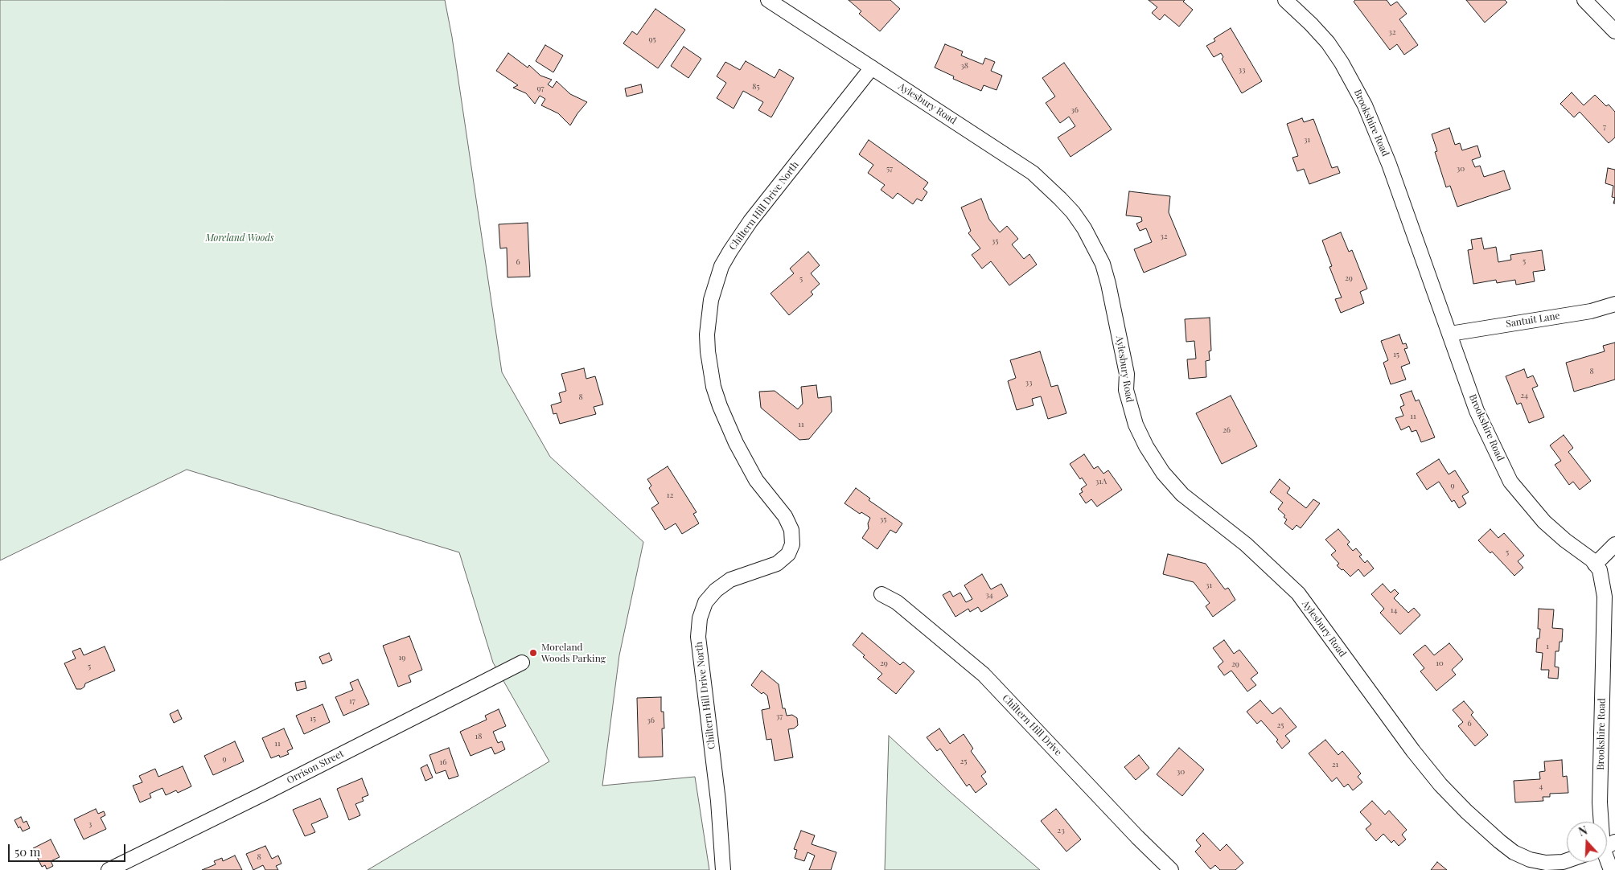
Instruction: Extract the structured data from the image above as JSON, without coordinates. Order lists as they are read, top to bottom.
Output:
{
  "streets": {
    "street": [
      "Aylesbury Road",
      "Brookshire Road",
      "Chiltern Hill Drive North",
      "Santuit Lane",
      "Chiltern Hill Drive",
      "Orrison Street"
    ]
  },
  "crossings": [
    ["Aylesbury Road", "Chiltern Hill Drive North"],
    ["Brookshire Road", "Santuit Lane"]
  ],
  "parks": ["Moreland Woods"],
  "places": ["Moreland Woods Parking"],
  "house_numbers": [
    "32",
    "95",
    "38",
    "33",
    "85",
    "97",
    "36",
    "7",
    "31",
    "57",
    "30",
    "32",
    "35",
    "5",
    "6",
    "29",
    "5",
    "15",
    "8",
    "33",
    "24",
    "8",
    "11",
    "11",
    "26",
    "31A",
    "9",
    "12",
    "35",
    "5",
    "31",
    "34",
    "14",
    "1",
    "19",
    "29",
    "10",
    "29",
    "5",
    "17",
    "37",
    "15",
    "36",
    "6",
    "25",
    "18",
    "11",
    "9",
    "25",
    "16",
    "21",
    "30",
    "4",
    "3",
    "23",
    "8"
  ],
  "scale_bar": "50 m",
  "north": "top"
}
